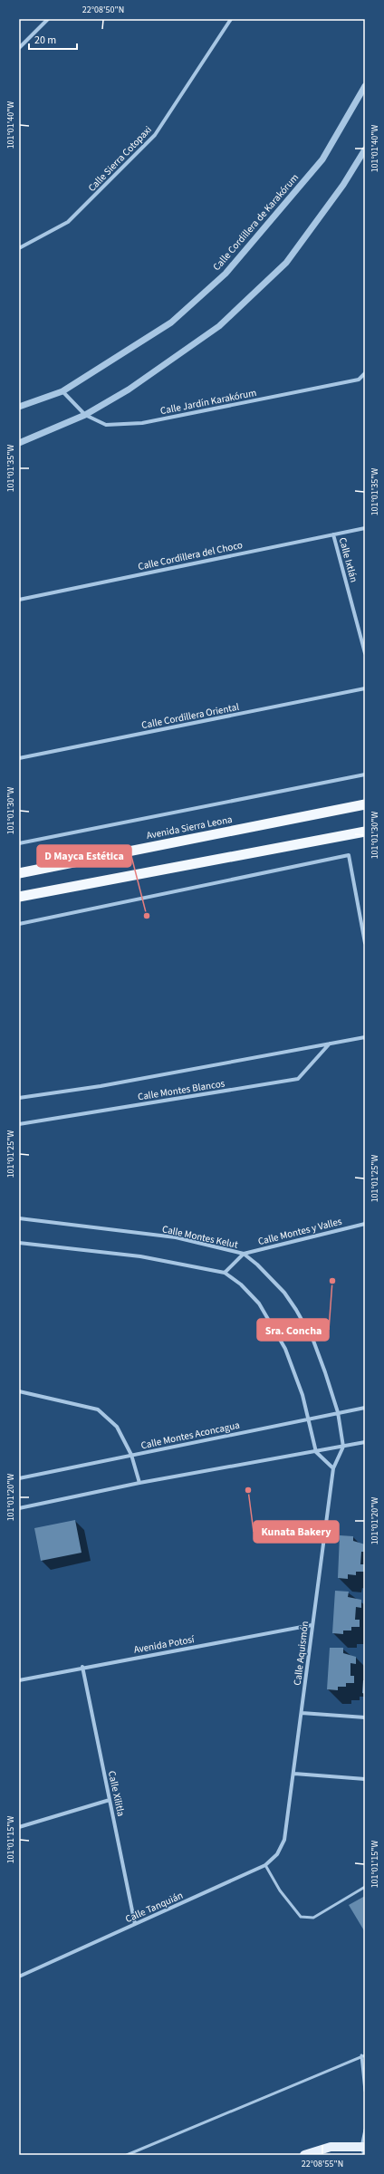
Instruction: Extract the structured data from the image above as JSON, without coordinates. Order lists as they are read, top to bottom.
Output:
{
  "streets": {
    "highway": ["Avenida Sierra Leona"],
    "street": [
      "Calle Sierra Cotopaxi",
      "Calle Cordillera de Karakórum",
      "Calle Jardín Karakórum",
      "Calle Cordillera del Choco",
      "Calle Ixtlán",
      "Calle Cordillera Oriental",
      "Calle Montes Blancos",
      "Calle Montes y Valles",
      "Calle Montes Kelut",
      "Calle Montes Aconcagua",
      "Avenida Potosí",
      "Calle Aquismón",
      "Calle Xilitla",
      "Calle Tanquián"
    ]
  },
  "crossings": [
    ["Calle Cordillera de Karakórum", "Calle Jardín Karakórum"],
    ["Calle Cordillera del Choco", "Calle Ixtlán"],
    ["Calle Montes y Valles", "Calle Montes Kelut"],
    ["Calle Montes Kelut", "Calle Montes Aconcagua"],
    ["Calle Montes Kelut", "Calle Aquismón"],
    ["Avenida Potosí", "Calle Aquismón"],
    ["Avenida Potosí", "Calle Xilitla"],
    ["Calle Aquismón", "Calle Tanquián"],
    ["Calle Xilitla", "Calle Tanquián"]
  ],
  "places": ["D Mayca Estética", "Sra. Concha", "Kunata Bakery"],
  "scale_bar": "20 m",
  "coordinates": [
    "22°08'50\"N",
    "101°01'40\"W",
    "101°01'35\"W",
    "101°01'30\"W",
    "101°01'25\"W",
    "101°01'20\"W",
    "101°01'15\"W",
    "22°08'55\"N"
  ]
}
